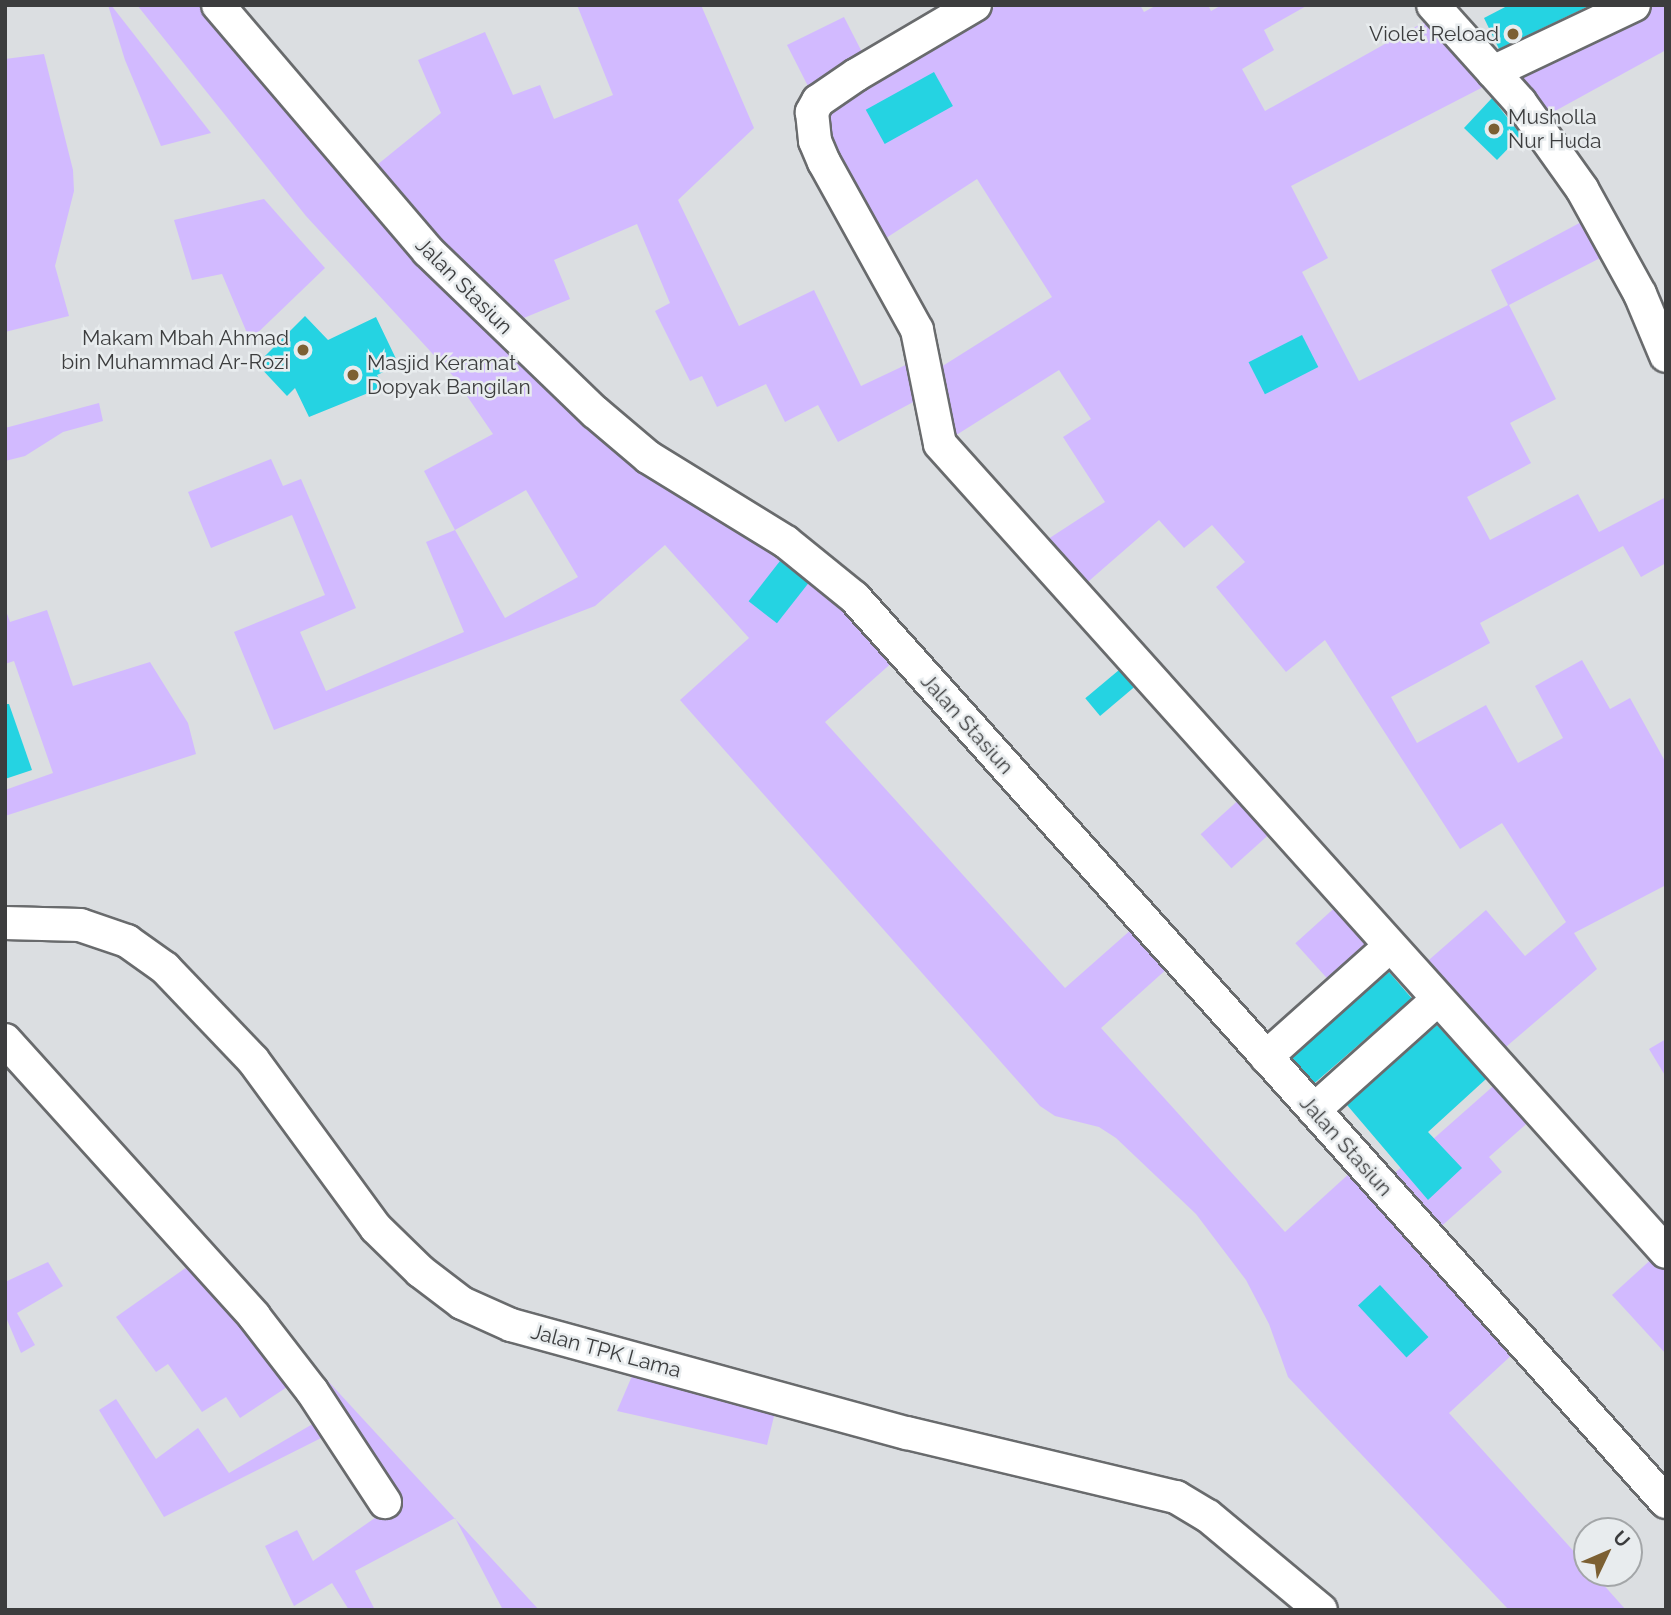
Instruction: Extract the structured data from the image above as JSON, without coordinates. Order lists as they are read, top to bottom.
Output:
{
  "streets": {
    "street": ["Jalan Stasiun", "Jalan TPK Lama"]
  },
  "places": [
    "Violet Reload",
    "Musholla Nur Huda",
    "Makam Mbah Ahmad bin Muhammad Ar-Rozi",
    "Masjid Keramat Dopyak Bangilan"
  ],
  "north": "top right"
}
